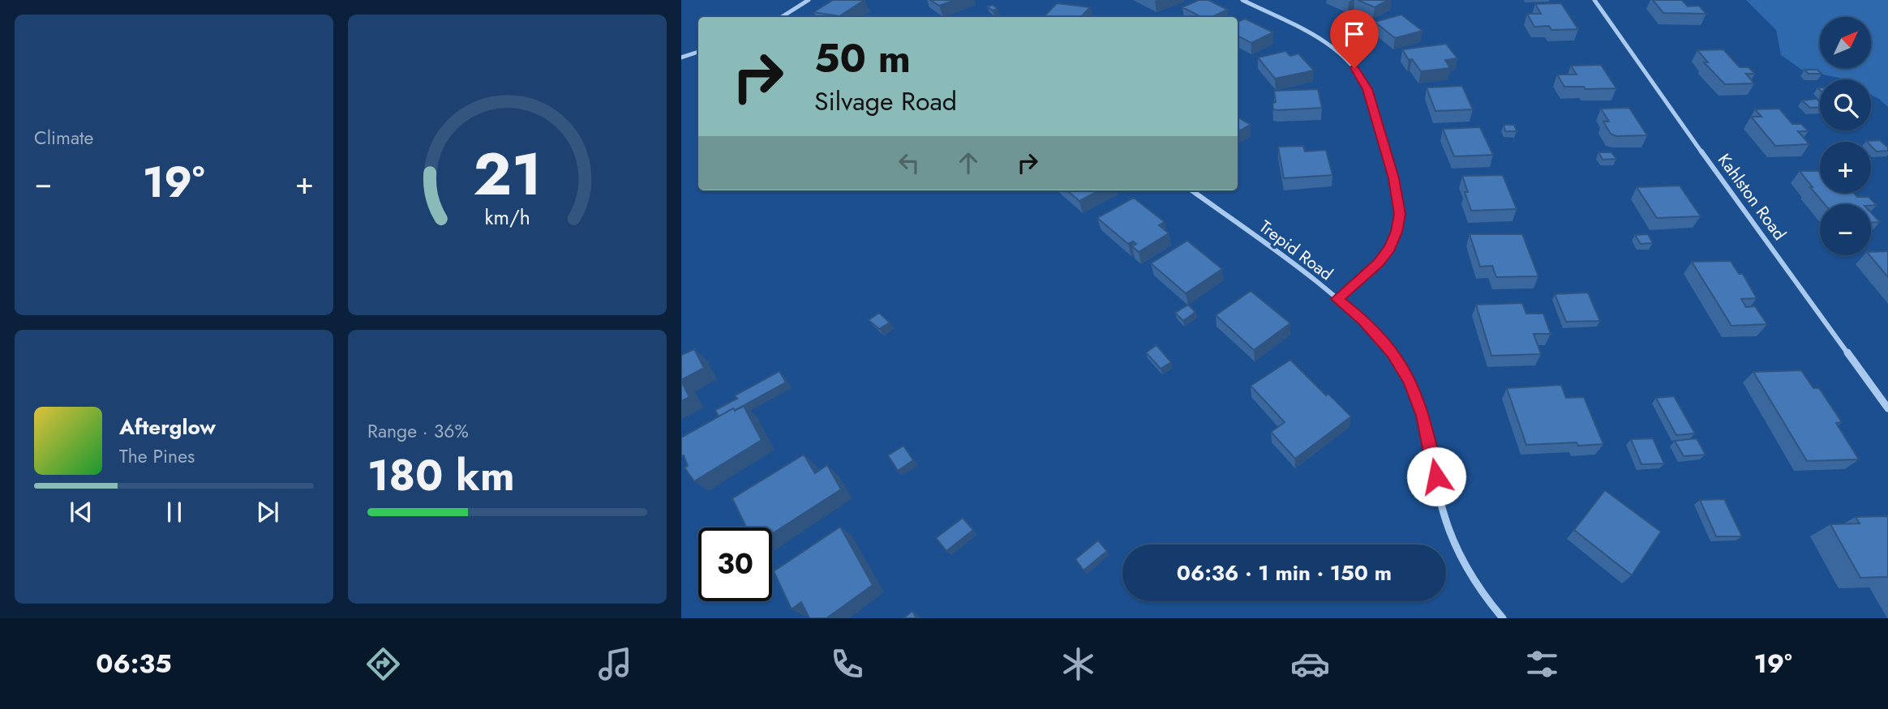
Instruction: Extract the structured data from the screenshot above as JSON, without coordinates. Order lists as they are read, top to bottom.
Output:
{
  "streets": {
    "street": ["Kahlston Road", "Trepid Road"]
  },
  "north": "top right",
  "page": {
    "tile": [
      "Climate",
      ["Range · 36%", "180 km"]
    ],
    "map_buttons": ["+", "−"],
    "turn": ["50 m", "Silvage Road"],
    "heat": ["−", "19°", "+"],
    "song": ["Afterglow", "The Pines"],
    "limit": "30",
    "trip": "06:36 · 1 min · 150 m",
    "tabs": ["06:35", "19°"],
    "gauge": ["21", "km/h"]
  }
}
